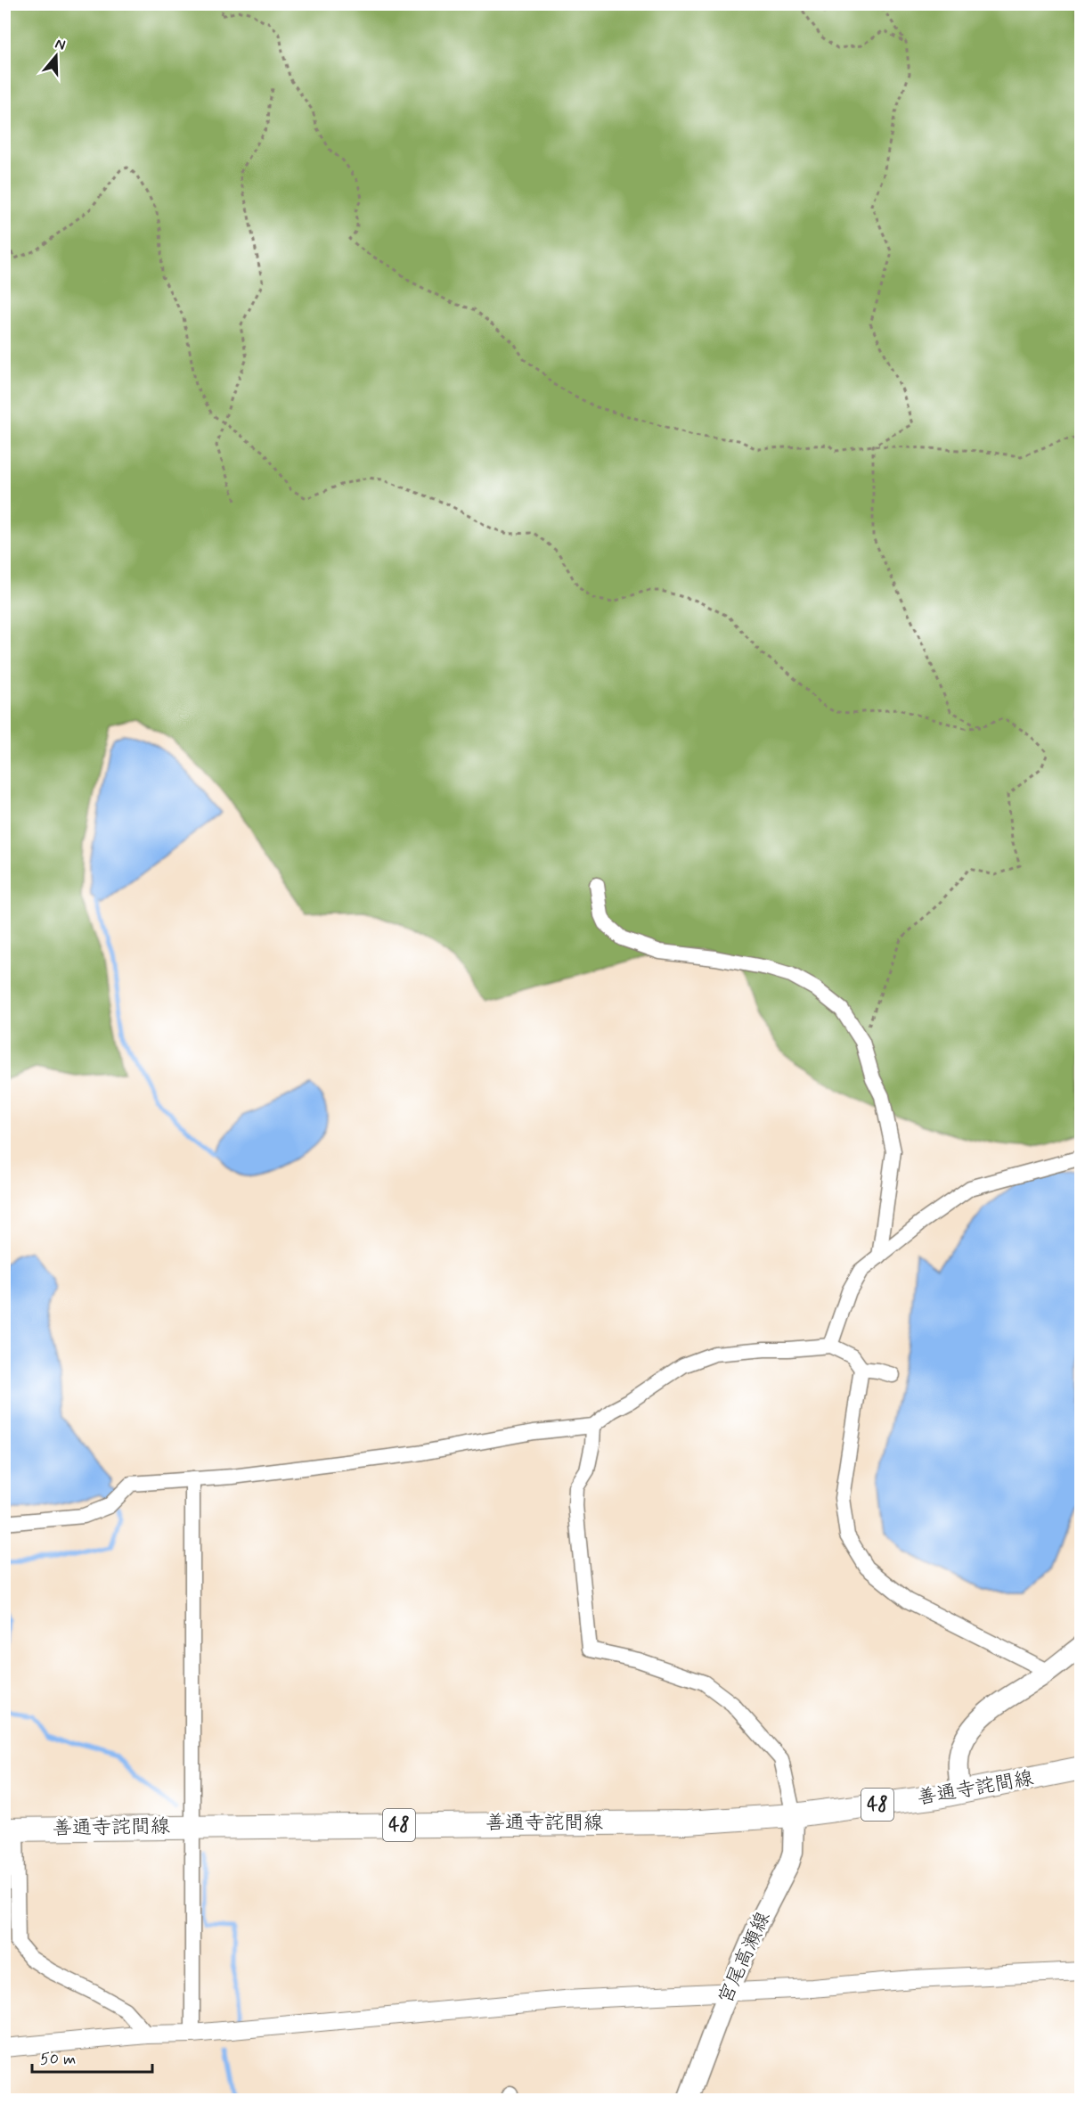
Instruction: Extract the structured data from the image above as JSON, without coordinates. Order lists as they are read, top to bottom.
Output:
{
  "streets": {
    "main road": ["善通寺詫間線", "48", "宮尾高瀬線"]
  },
  "crossings": [
    ["善通寺詫間線", "宮尾高瀬線"]
  ],
  "scale_bar": "50 m",
  "north": "top"
}
